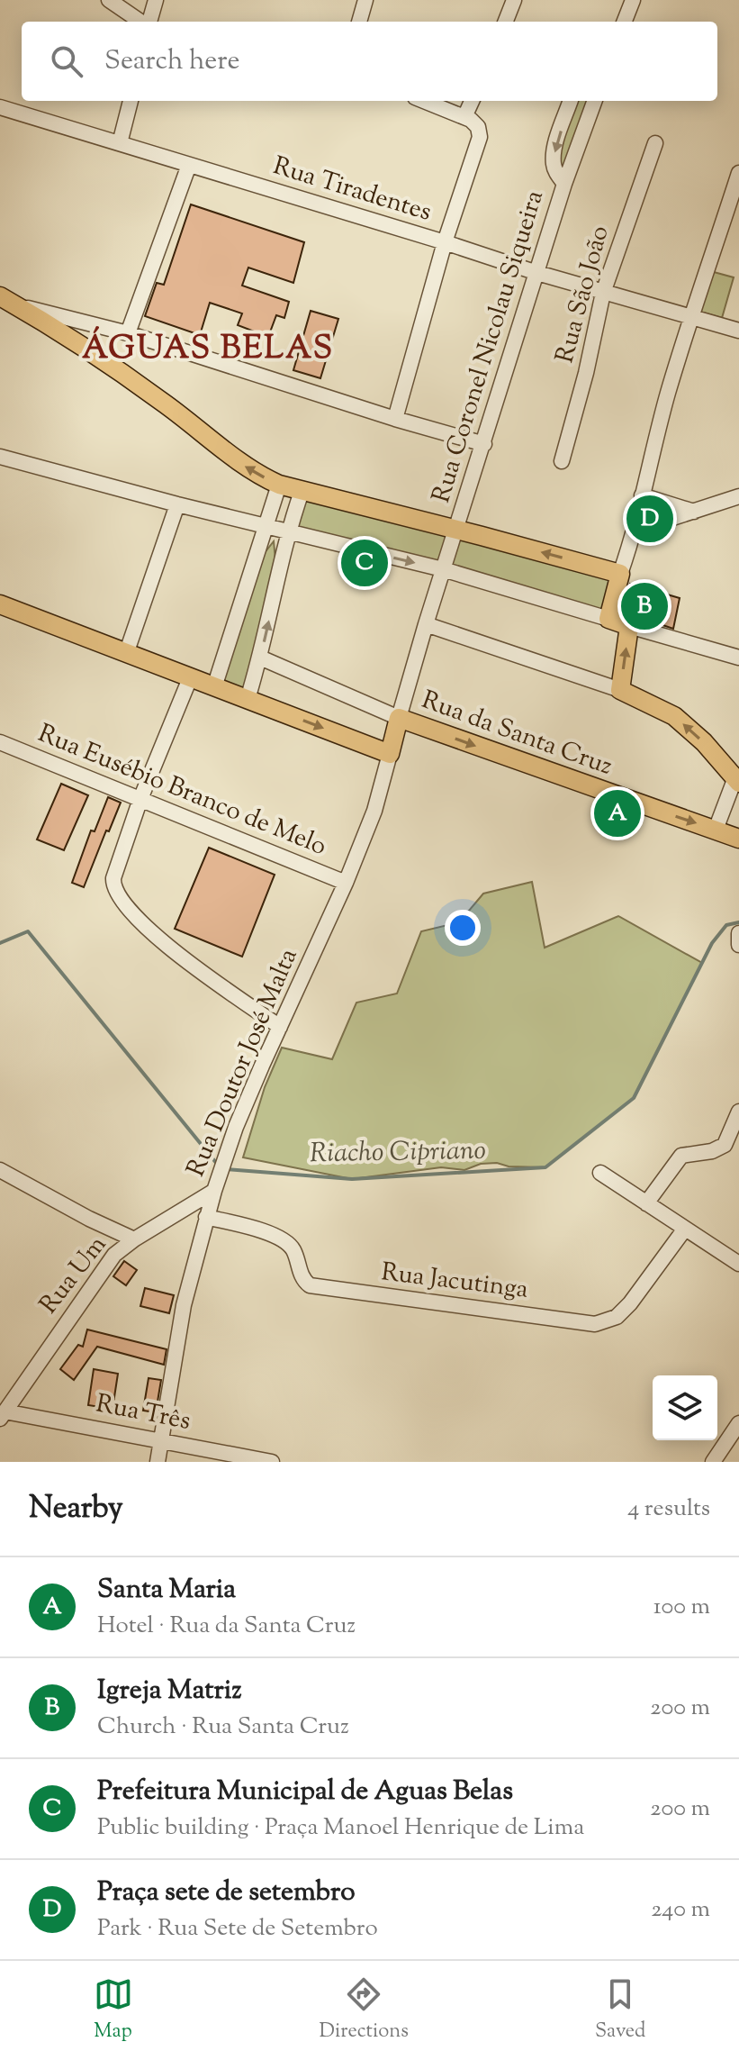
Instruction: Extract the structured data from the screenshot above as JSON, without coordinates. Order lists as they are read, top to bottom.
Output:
{
  "streets": {
    "main road": ["Rua da Santa Cruz"],
    "street": [
      "Rua Tiradentes",
      "Rua São João",
      "Rua Coronel Nicolau Siqueira",
      "Rua Eusébio Branco de Melo",
      "Rua Doutor José Malta",
      "Rua Um",
      "Rua Jacutinga",
      "Rua Três"
    ]
  },
  "crossings": [
    ["Rua Tiradentes", "Rua São João"],
    ["Rua Tiradentes", "Rua Coronel Nicolau Siqueira"],
    ["Rua Coronel Nicolau Siqueira", "Rua da Santa Cruz"],
    ["Rua Eusébio Branco de Melo", "Rua Doutor José Malta"],
    ["Rua Doutor José Malta", "Rua Um"],
    ["Rua Doutor José Malta", "Rua Jacutinga"],
    ["Rua Doutor José Malta", "Rua Três"],
    ["Rua Um", "Rua Três"]
  ],
  "districts": ["ÁGUAS BELAS"],
  "water": ["Riacho Cipriano"],
  "page": {
    "search": "Search here",
    "pins": [
      "D",
      "C",
      "B",
      "A"
    ],
    "heading": ["Nearby", "4 results"],
    "list": [
      {
        "mark": "A",
        "name": "Santa Maria",
        "note": "Hotel · Rua da Santa Cruz",
        "value": "100 m"
      },
      {
        "mark": "B",
        "name": "Igreja Matriz",
        "note": "Church · Rua Santa Cruz",
        "value": "200 m"
      },
      {
        "mark": "C",
        "name": "Prefeitura Municipal de Aguas Belas",
        "note": "Public building · Praça Manoel Henrique de Lima",
        "value": "200 m"
      },
      {
        "mark": "D",
        "name": "Praça sete de setembro",
        "note": "Park · Rua Sete de Setembro",
        "value": "240 m"
      }
    ],
    "nav": ["Map", "Directions", "Saved"]
  }
}
